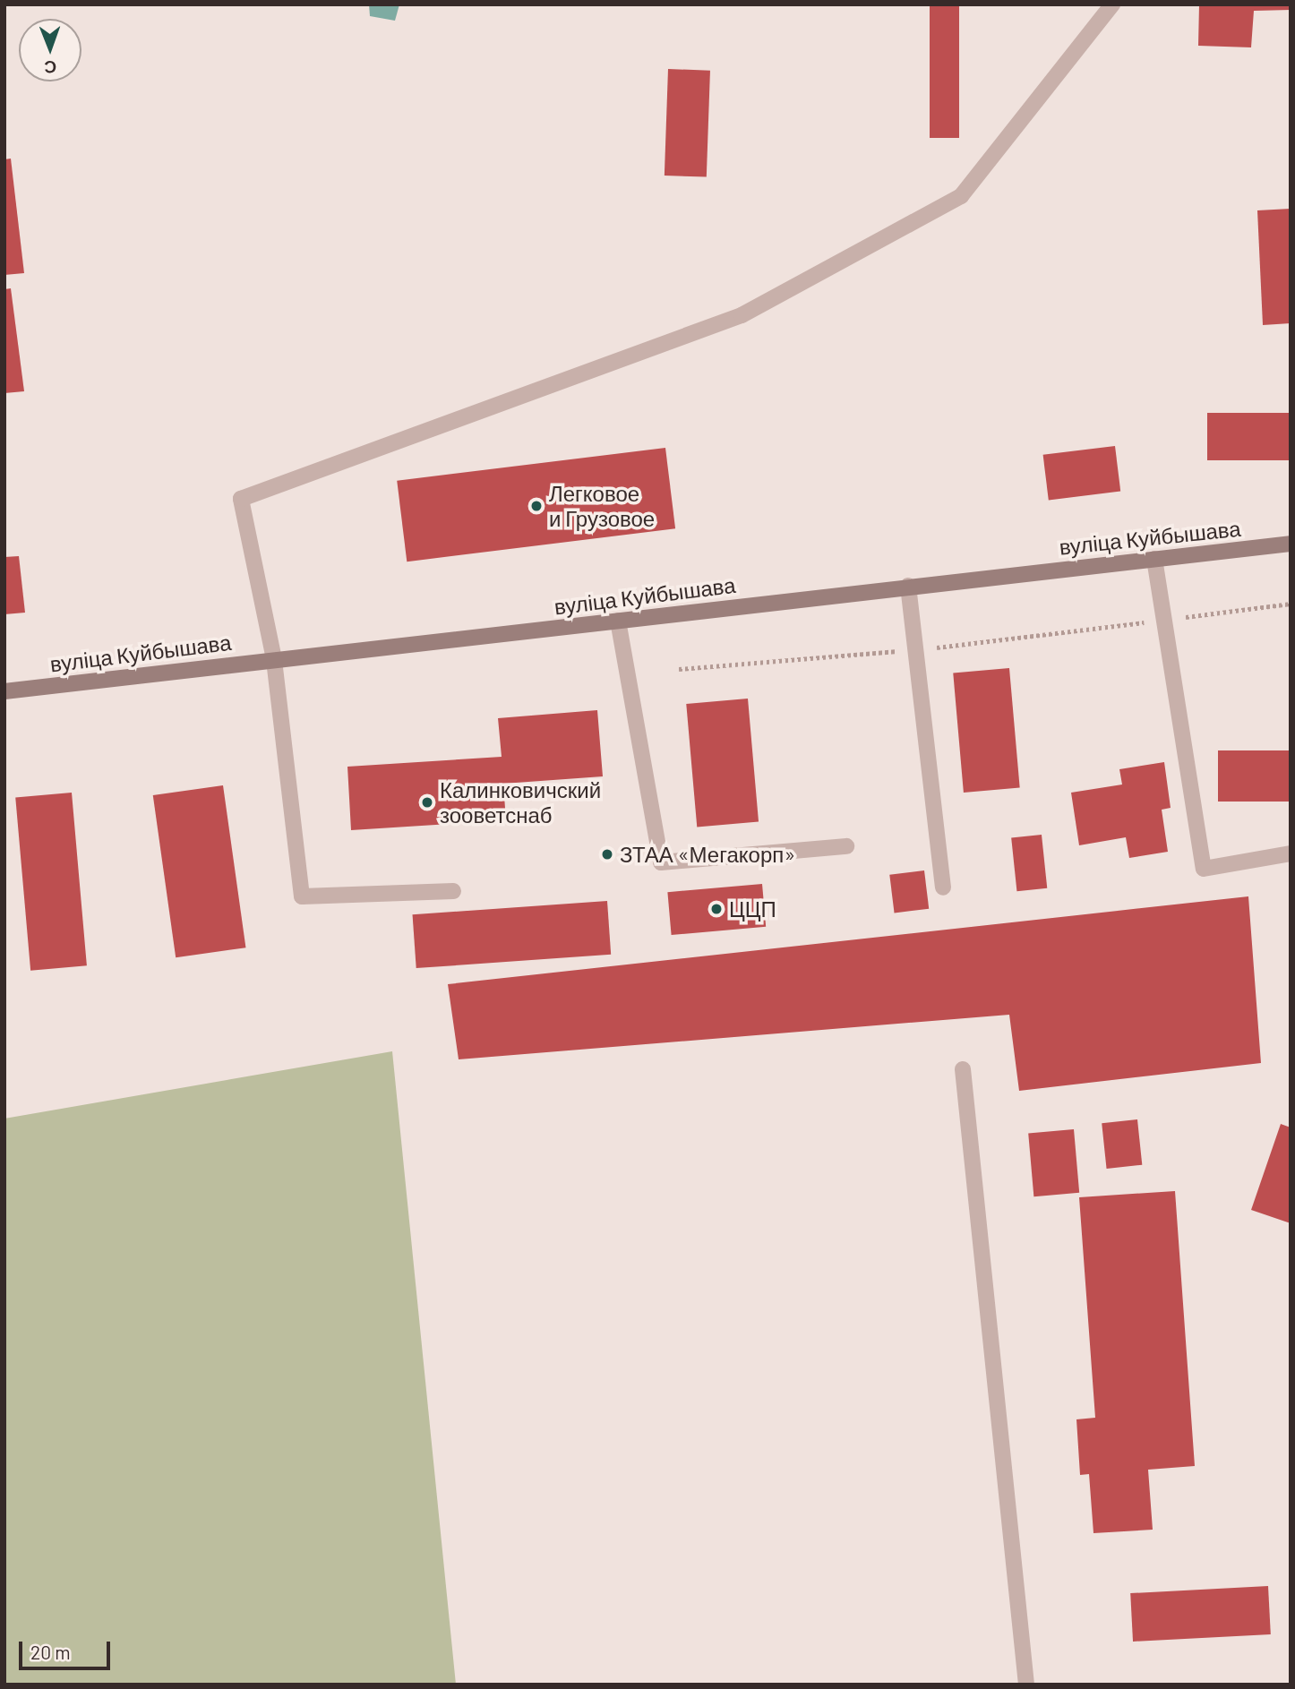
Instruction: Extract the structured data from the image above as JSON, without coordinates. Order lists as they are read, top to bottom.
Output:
{
  "streets": {
    "main road": ["вуліца Куйбышава"]
  },
  "places": [
    "Легковое и Грузовое",
    "Калинковичский зооветснаб",
    "ЗТАА «Мегакорп»",
    "ЦЦП"
  ],
  "scale_bar": "20 m",
  "north": "bottom"
}
